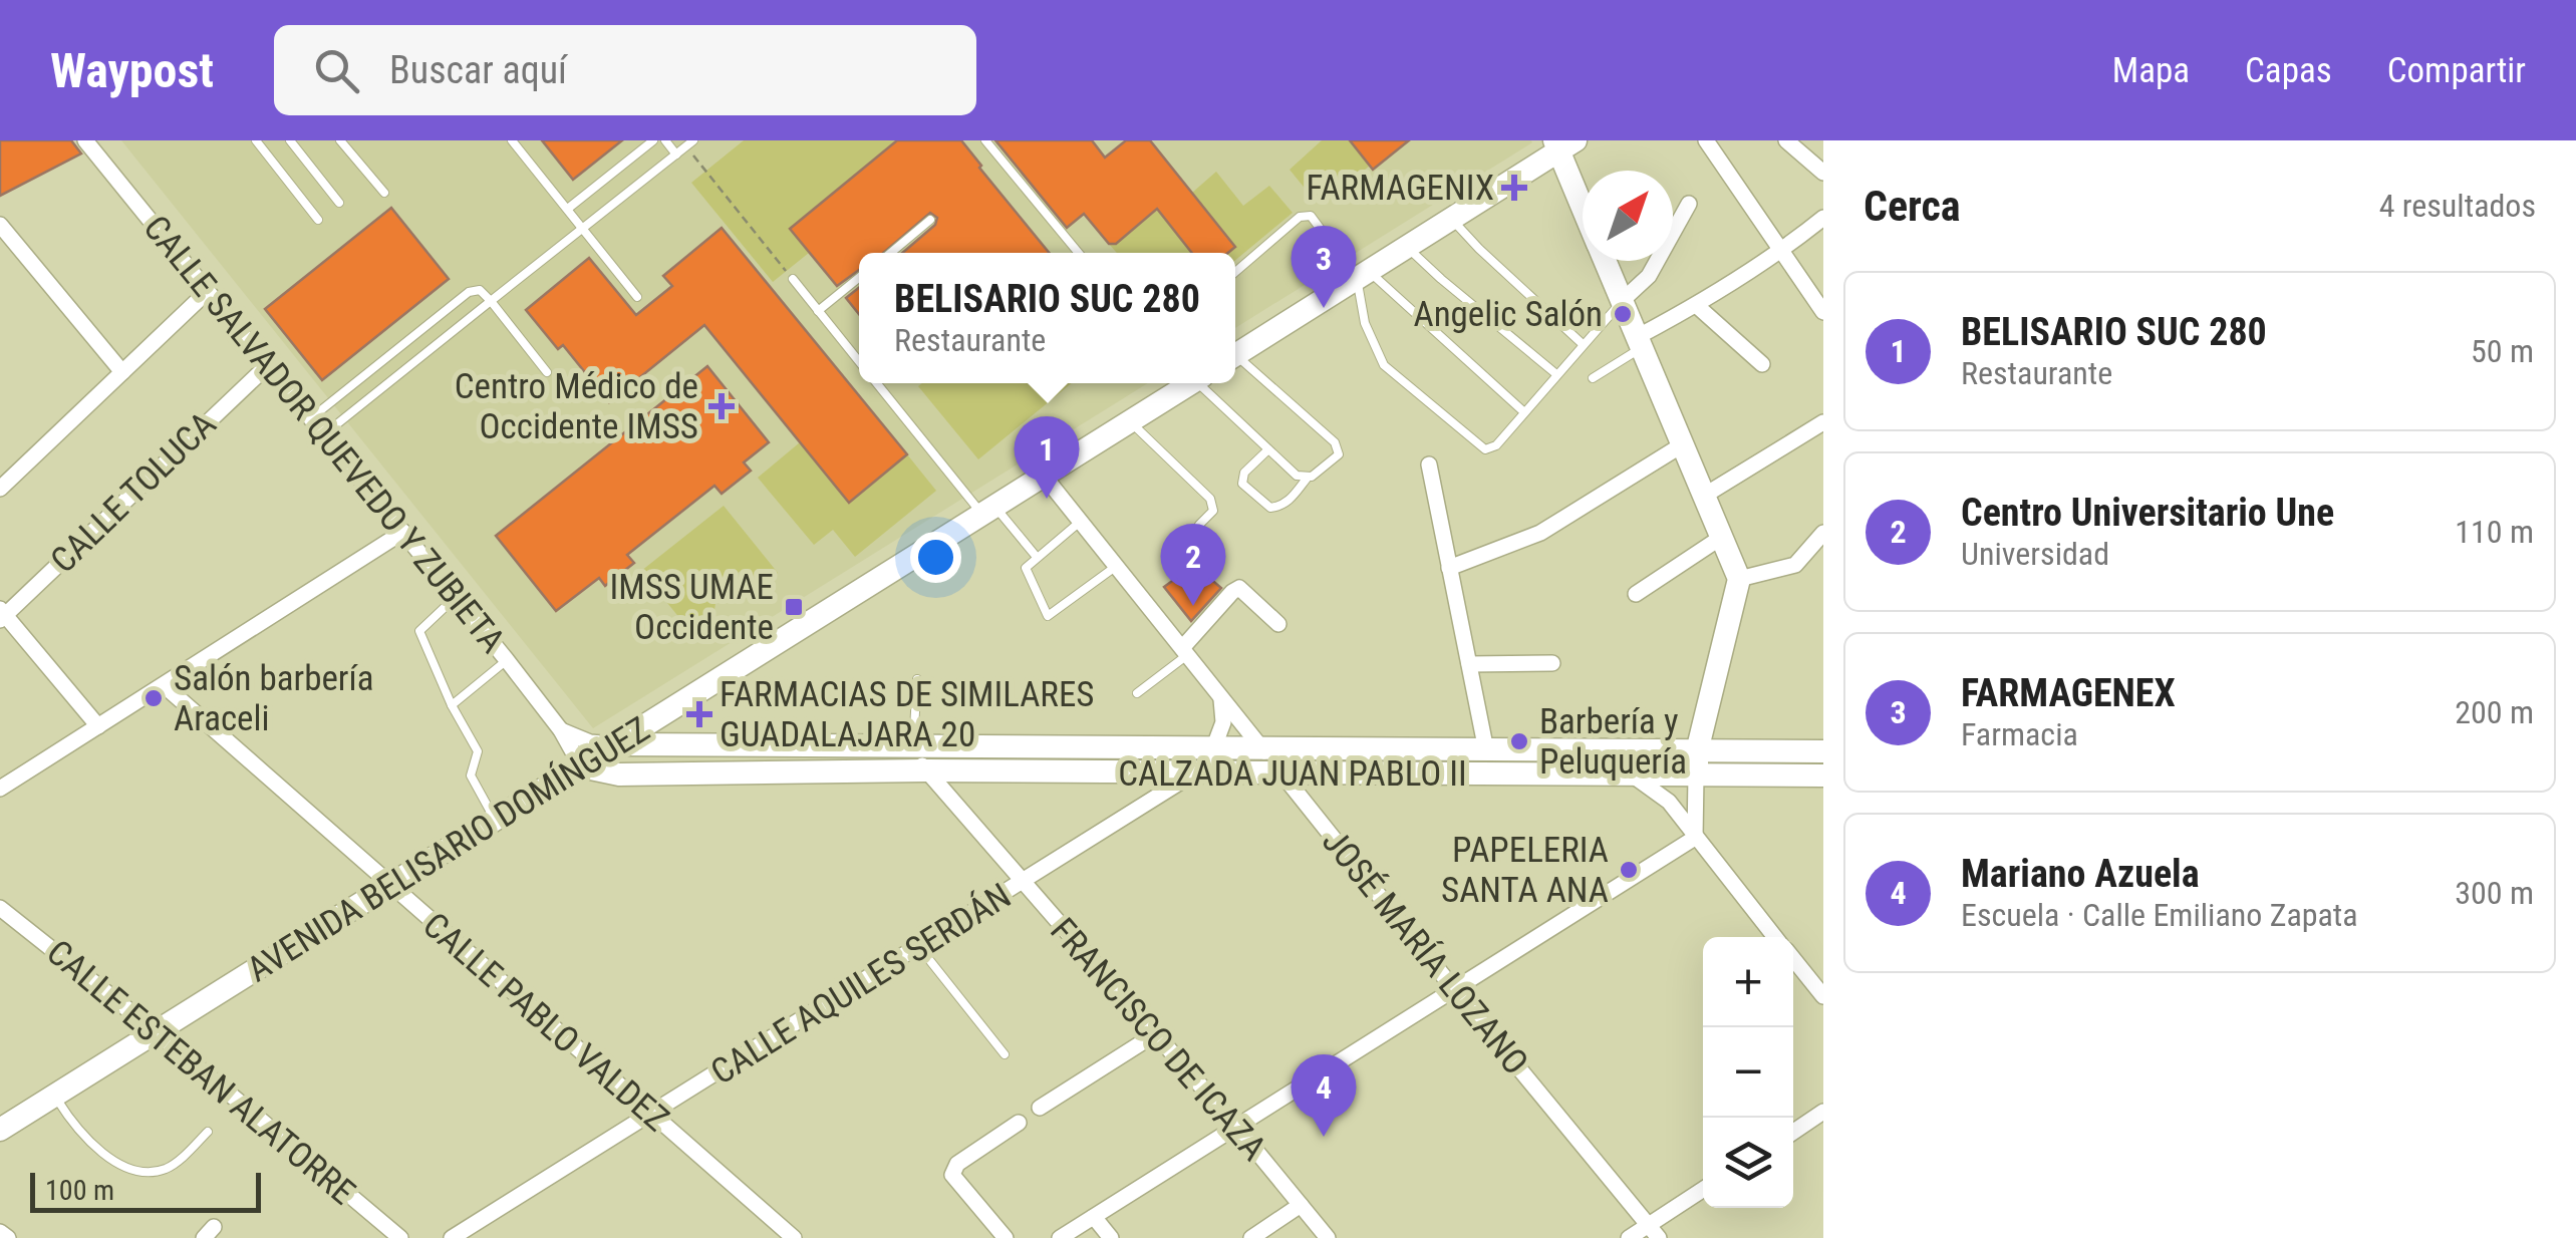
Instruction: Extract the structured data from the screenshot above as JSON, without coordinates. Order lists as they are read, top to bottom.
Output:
{
  "streets": {
    "main road": ["CALZADA JUAN PABLO II", "AVENIDA BELISARIO DOMÍNGUEZ"],
    "street": [
      "CALLE SALVADOR QUEVEDO Y ZUBIETA",
      "CALLE TOLUCA",
      "JOSÉ MARÍA LOZANO",
      "CALLE AQUILES SERDÁN",
      "CALLE PABLO VALDEZ",
      "FRANCISCO DE ICAZA",
      "CALLE ESTEBAN ALATORRE"
    ]
  },
  "crossings": [
    ["CALLE SALVADOR QUEVEDO Y ZUBIETA", "CALLE TOLUCA"],
    ["CALLE SALVADOR QUEVEDO Y ZUBIETA", "CALZADA JUAN PABLO II"],
    ["CALLE SALVADOR QUEVEDO Y ZUBIETA", "AVENIDA BELISARIO DOMÍNGUEZ"],
    ["CALZADA JUAN PABLO II", "AVENIDA BELISARIO DOMÍNGUEZ"],
    ["CALZADA JUAN PABLO II", "JOSÉ MARÍA LOZANO"],
    ["CALZADA JUAN PABLO II", "CALLE AQUILES SERDÁN"],
    ["CALZADA JUAN PABLO II", "FRANCISCO DE ICAZA"],
    ["AVENIDA BELISARIO DOMÍNGUEZ", "JOSÉ MARÍA LOZANO"],
    ["AVENIDA BELISARIO DOMÍNGUEZ", "CALLE PABLO VALDEZ"],
    ["AVENIDA BELISARIO DOMÍNGUEZ", "CALLE ESTEBAN ALATORRE"],
    ["CALLE AQUILES SERDÁN", "CALLE PABLO VALDEZ"],
    ["CALLE AQUILES SERDÁN", "FRANCISCO DE ICAZA"]
  ],
  "places": {
    "health": ["FARMAGENIX", "Centro Médico de Occidente IMSS", "FARMACIAS DE SIMILARES GUADALAJARA 20"],
    "other": [
      "Angelic Salón",
      "Salón barbería Araceli",
      "Barbería y Peluquería",
      "PAPELERIA SANTA ANA"
    ],
    "transit": ["IMSS UMAE Occidente"]
  },
  "scale_bar": "100 m",
  "north": "top right",
  "page": {
    "header": "Waypost",
    "search": "Buscar aquí",
    "nav": ["Mapa", "Capas", "Compartir"],
    "heading": ["Cerca", "4 resultados"],
    "pins": [
      "3",
      "1",
      "2",
      "4"
    ],
    "popup": ["BELISARIO SUC 280", "Restaurante"],
    "list": [
      {
        "mark": "1",
        "name": "BELISARIO SUC 280",
        "note": "Restaurante",
        "value": "50 m"
      },
      {
        "mark": "2",
        "name": "Centro Universitario Une",
        "note": "Universidad",
        "value": "110 m"
      },
      {
        "mark": "3",
        "name": "FARMAGENEX",
        "note": "Farmacia",
        "value": "200 m"
      },
      {
        "mark": "4",
        "name": "Mariano Azuela",
        "note": "Escuela · Calle Emiliano Zapata",
        "value": "300 m"
      }
    ],
    "map_buttons": ["+", "−"],
    "scale": "100 m"
  }
}
